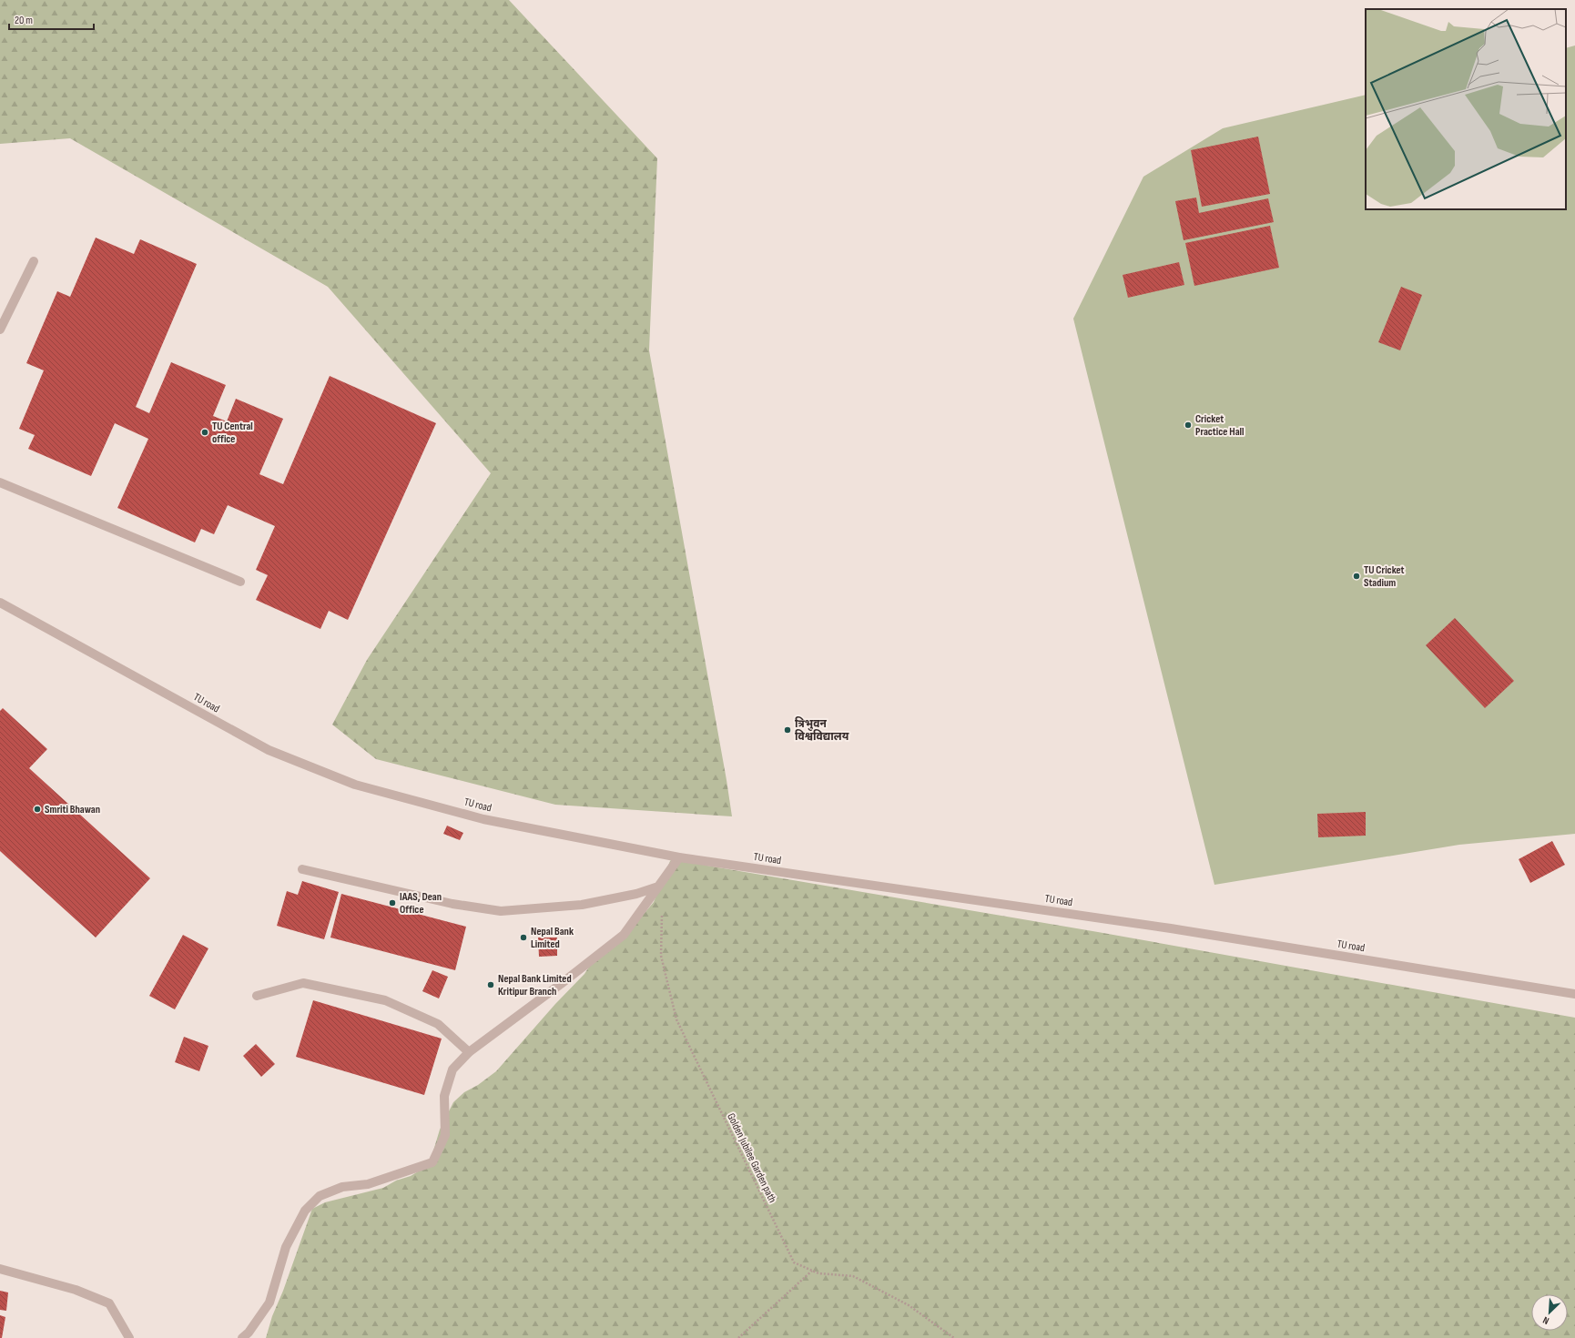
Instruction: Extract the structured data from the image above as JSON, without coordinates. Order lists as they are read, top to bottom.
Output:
{
  "streets": {
    "street": ["TU road"],
    "path": ["Golden Jubilee Garden path"]
  },
  "places": [
    "Cricket Practice Hall",
    "TU Central office",
    "TU Cricket Stadium",
    "त्रिभुवन विश्वविद्यालय",
    "Smriti Bhawan",
    "IAAS, Dean Office",
    "Nepal Bank Limited",
    "Nepal Bank Limited Kritipur Branch"
  ],
  "scale_bar": "20 m",
  "north": "bottom left"
}
